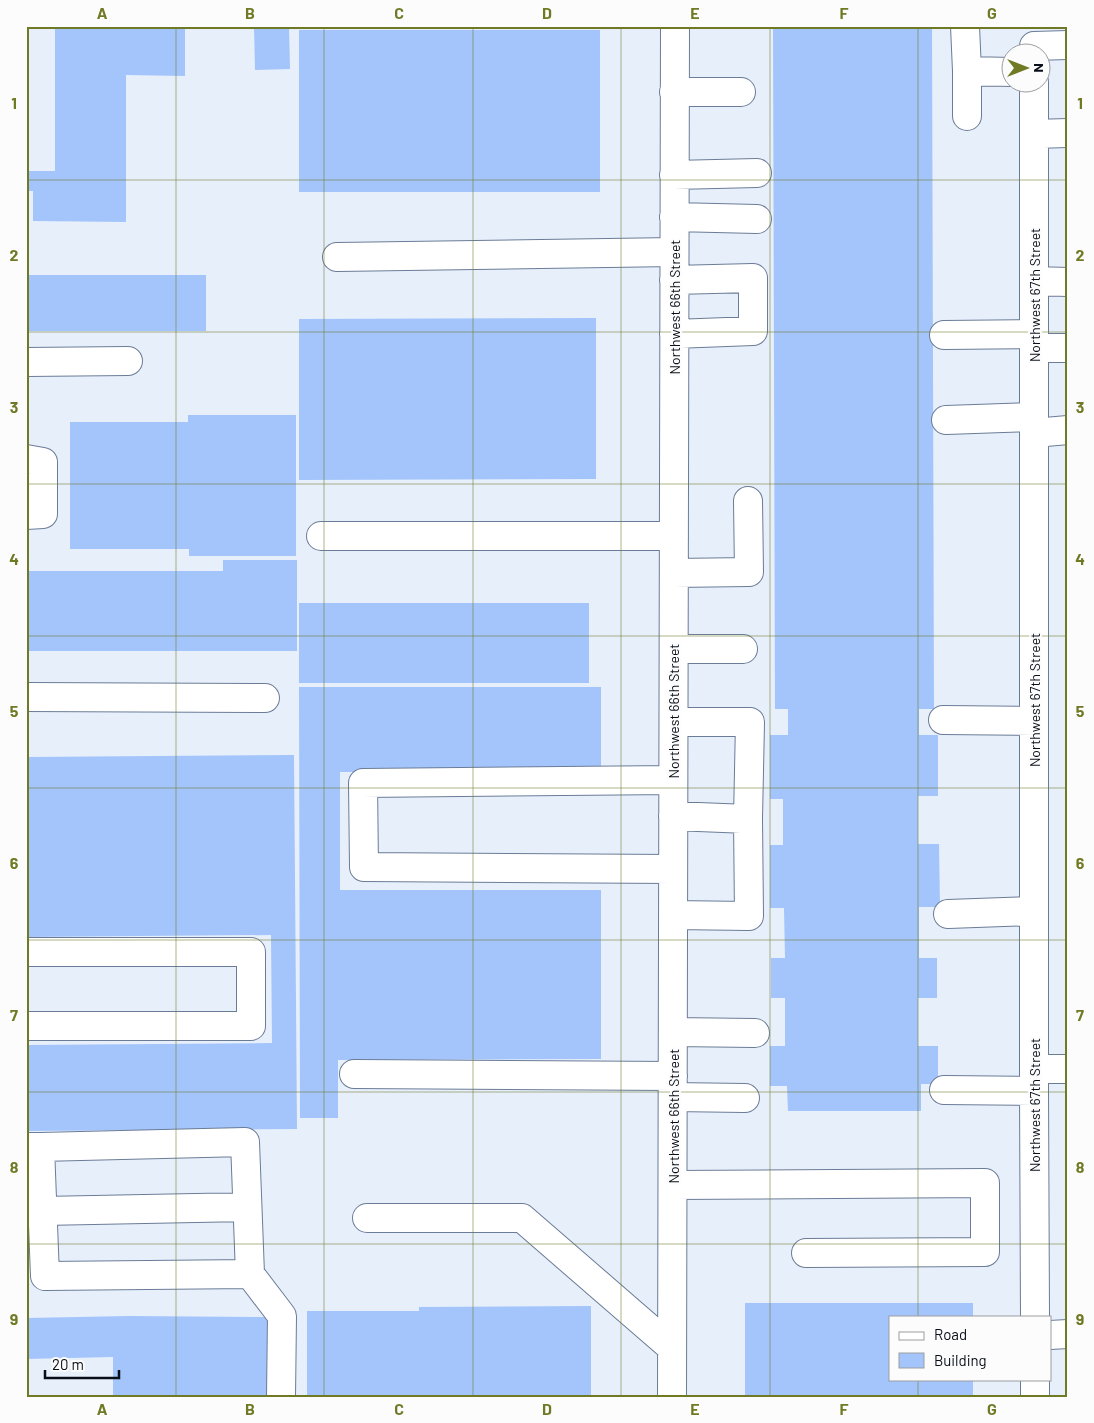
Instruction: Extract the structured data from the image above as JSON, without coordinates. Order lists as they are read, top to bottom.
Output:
{
  "streets": {
    "street": ["Northwest 67th Street", "Northwest 66th Street"]
  },
  "legend": ["Road", "Building"],
  "scale_bar": "20 m",
  "north": "right",
  "grid": {
    "columns": [
      "A",
      "B",
      "C",
      "D",
      "E",
      "F",
      "G"
    ],
    "rows": [
      "1",
      "2",
      "3",
      "4",
      "5",
      "6",
      "7",
      "8",
      "9"
    ]
  }
}
